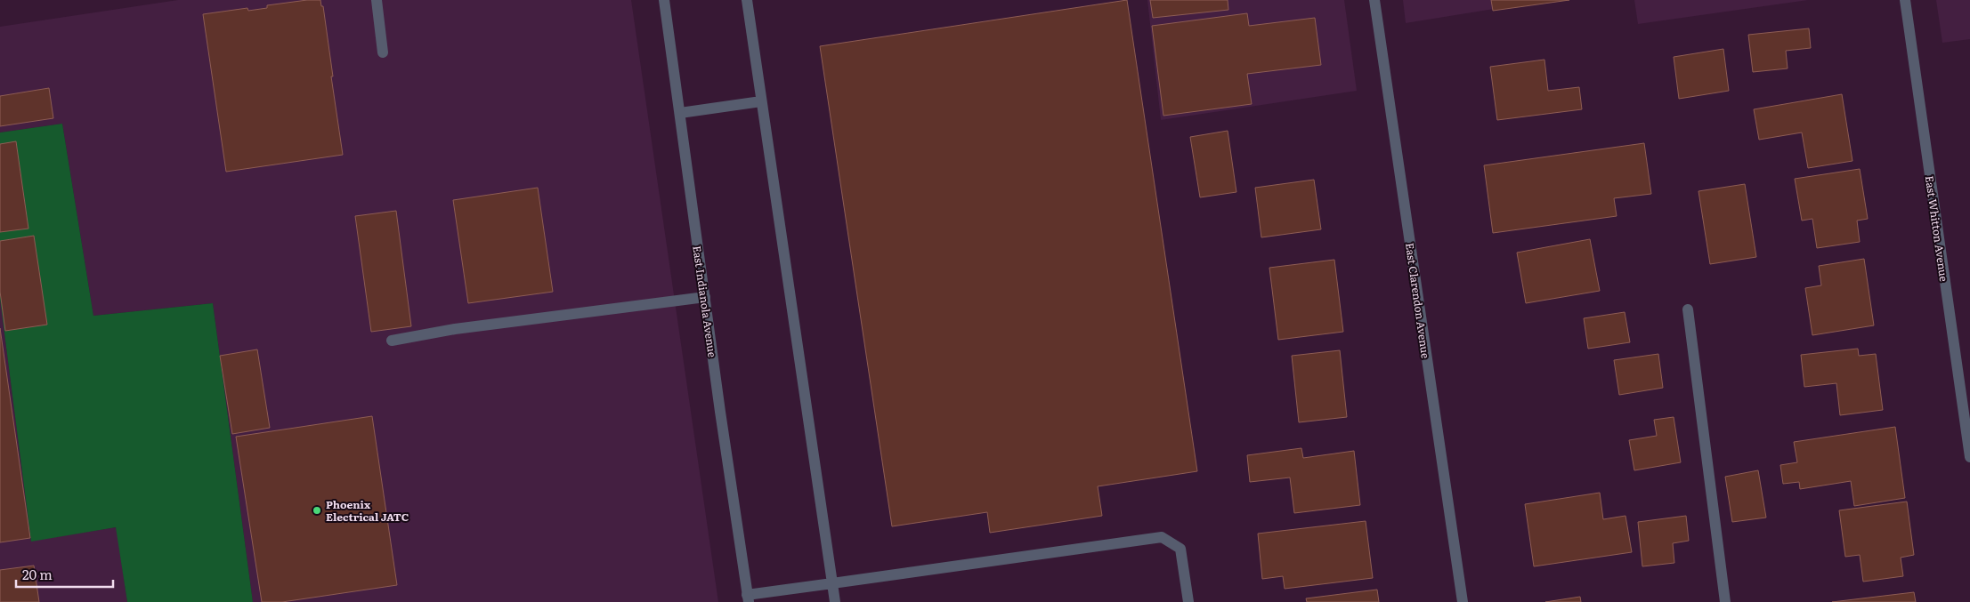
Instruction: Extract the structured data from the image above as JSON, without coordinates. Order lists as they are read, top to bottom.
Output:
{
  "streets": {
    "street": ["East Whitton Avenue", "East Clarendon Avenue", "East Indianola Avenue"]
  },
  "places": ["Phoenix Electrical JATC"],
  "scale_bar": "20 m"
}
